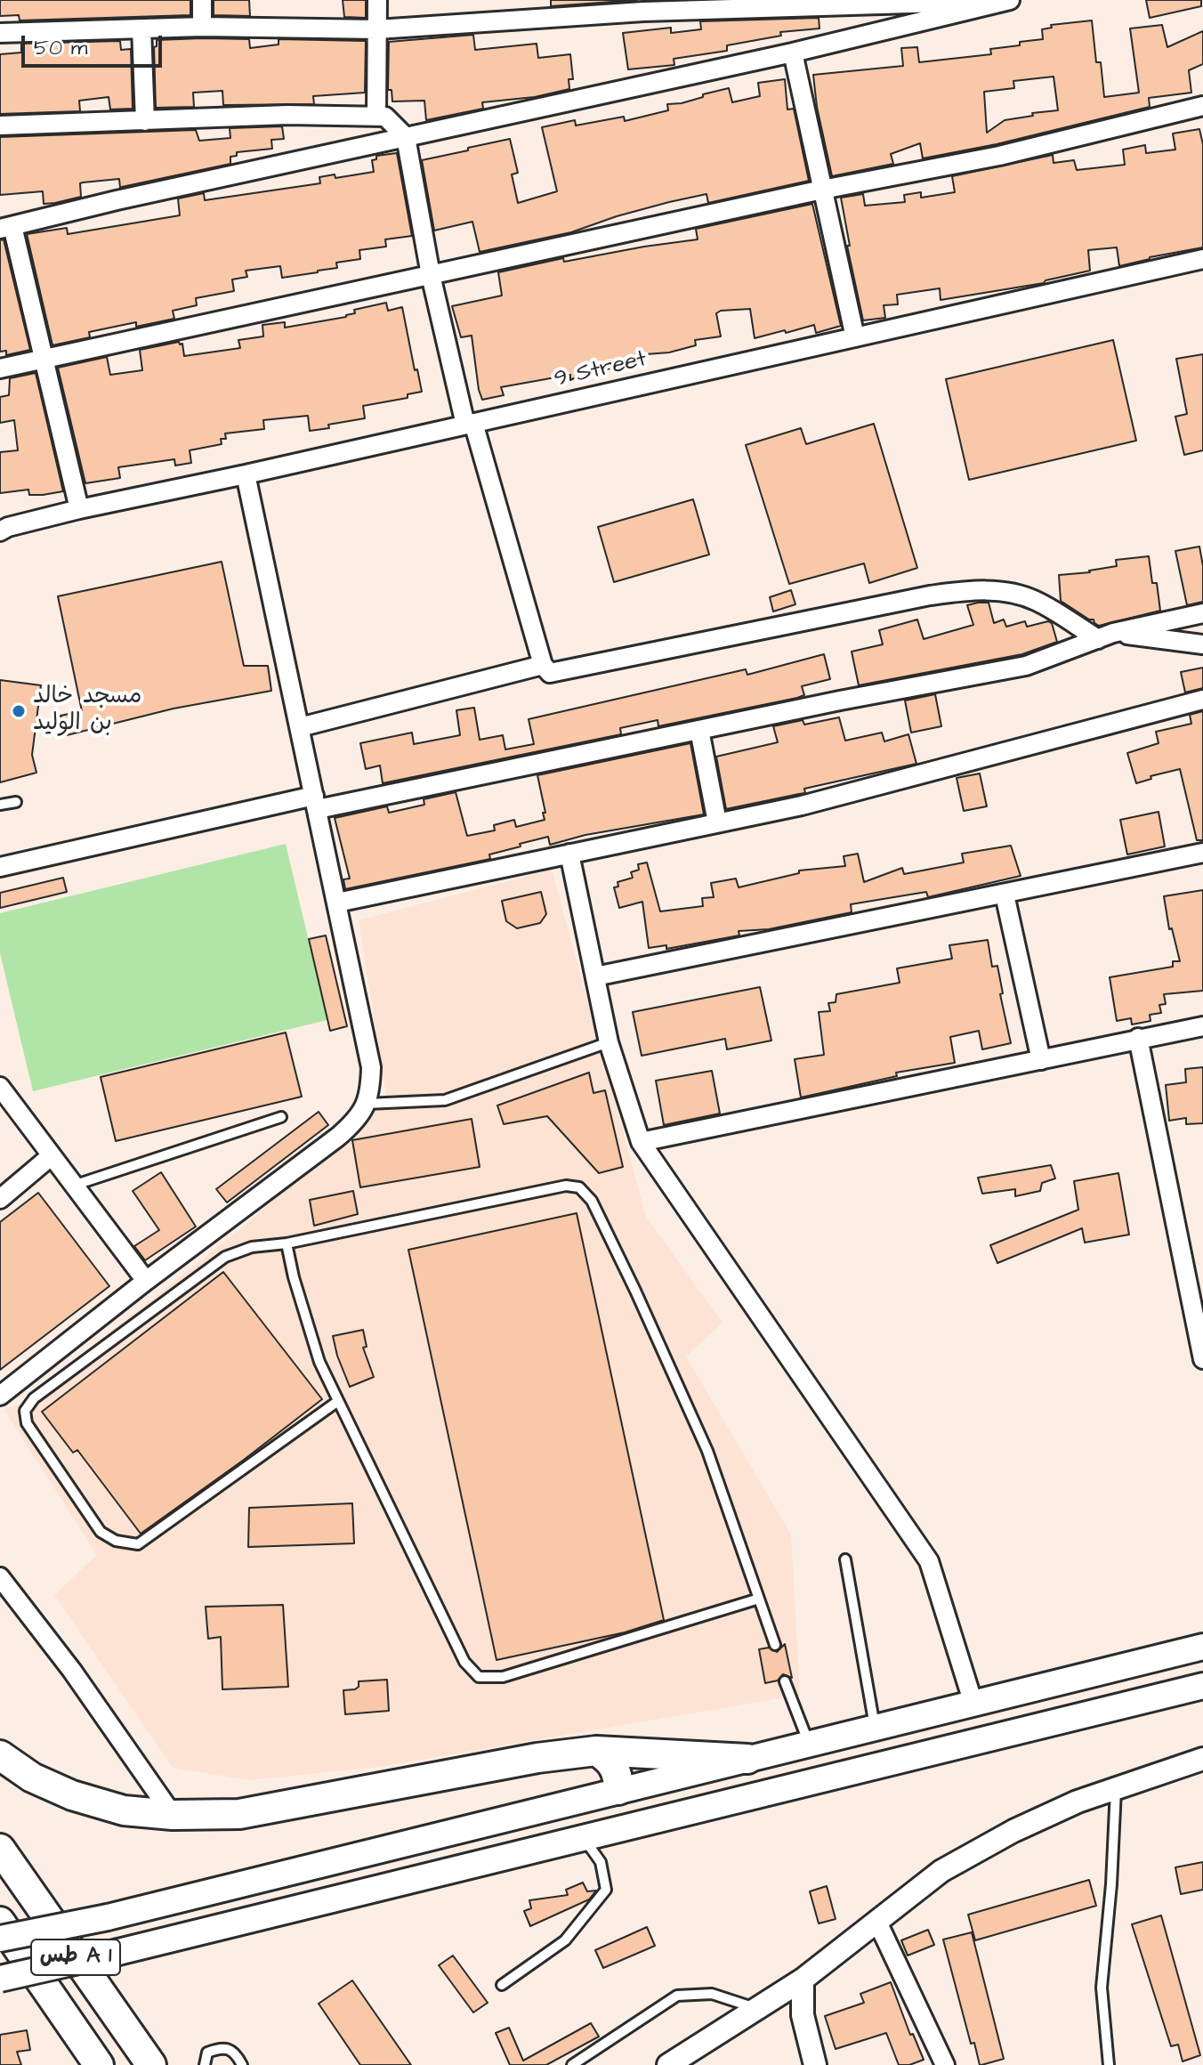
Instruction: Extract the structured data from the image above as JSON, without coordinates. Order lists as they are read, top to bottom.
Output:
{
  "streets": {
    "highway": ["طس A 1"],
    "street": ["9 Street"]
  },
  "places": ["مسجد خالد بن الوليد"],
  "scale_bar": "50 m"
}
